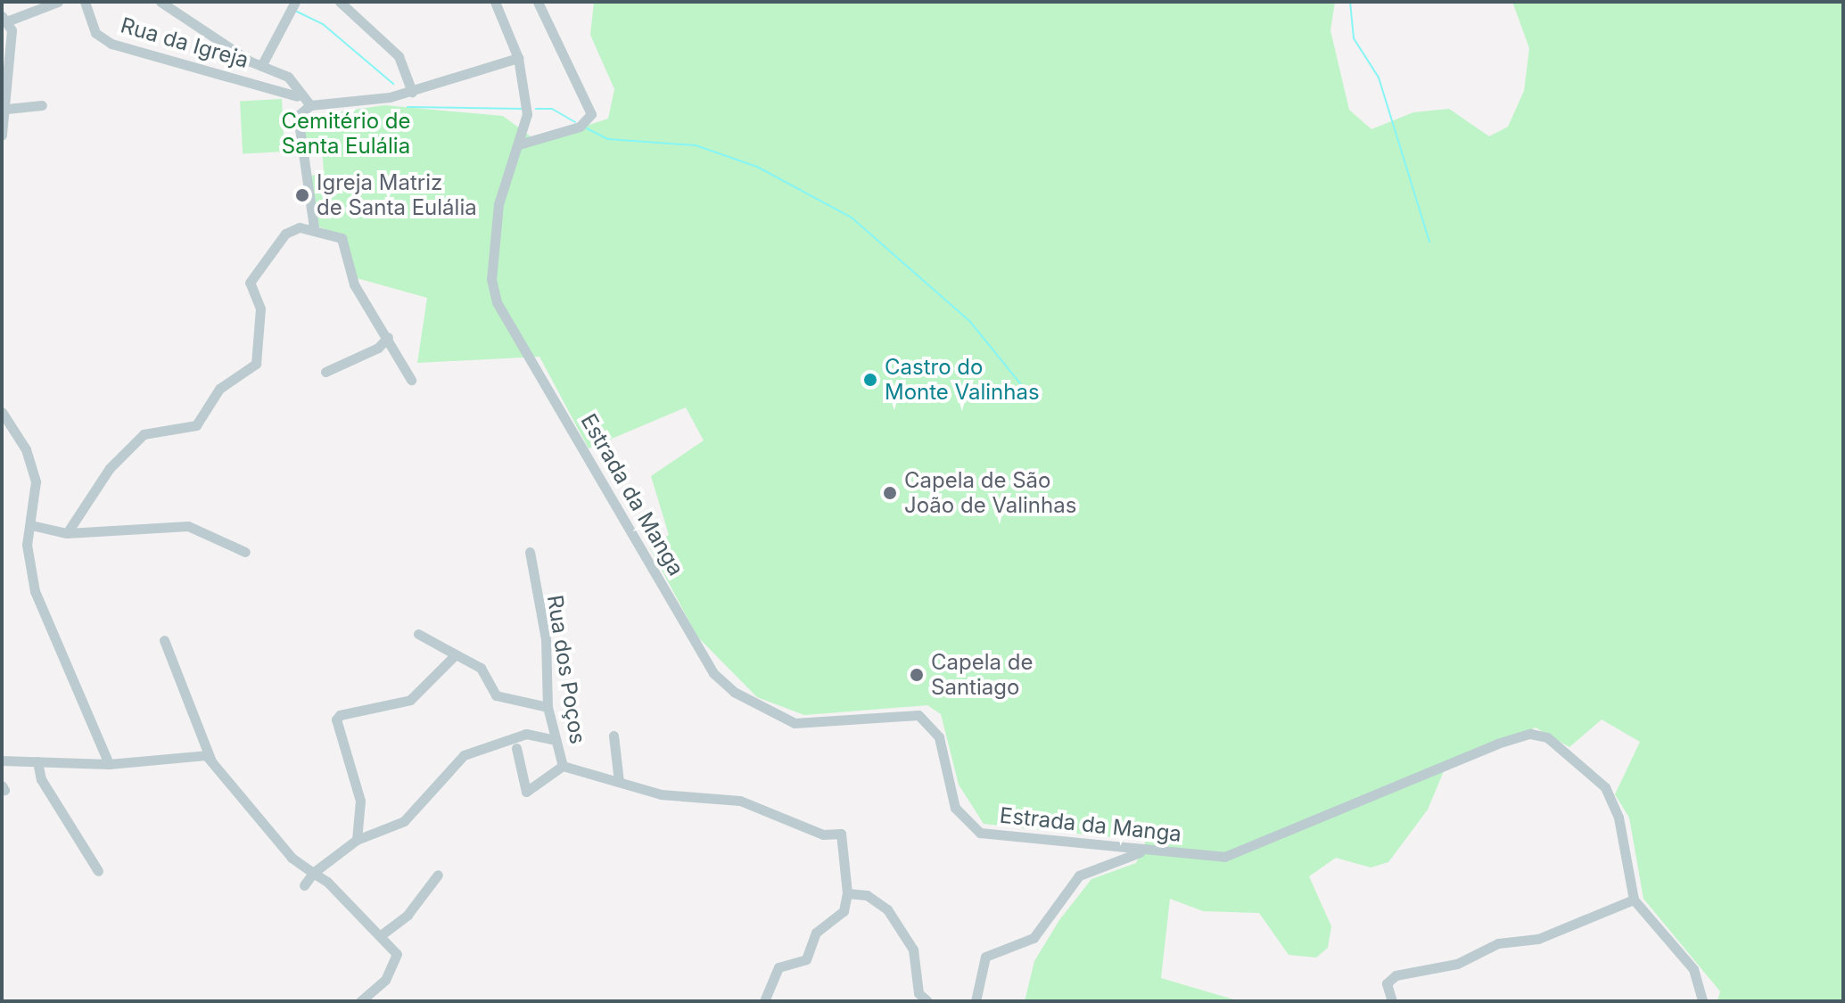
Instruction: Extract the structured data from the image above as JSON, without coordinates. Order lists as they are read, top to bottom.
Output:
{
  "streets": {
    "street": ["Rua da Igreja", "Estrada da Manga", "Rua dos Poços"]
  },
  "parks": ["Cemitério de Santa Eulália"],
  "places": [
    "Igreja Matriz de Santa Eulália",
    "Castro do Monte Valinhas",
    "Capela de São João de Valinhas",
    "Capela de Santiago"
  ]
}
